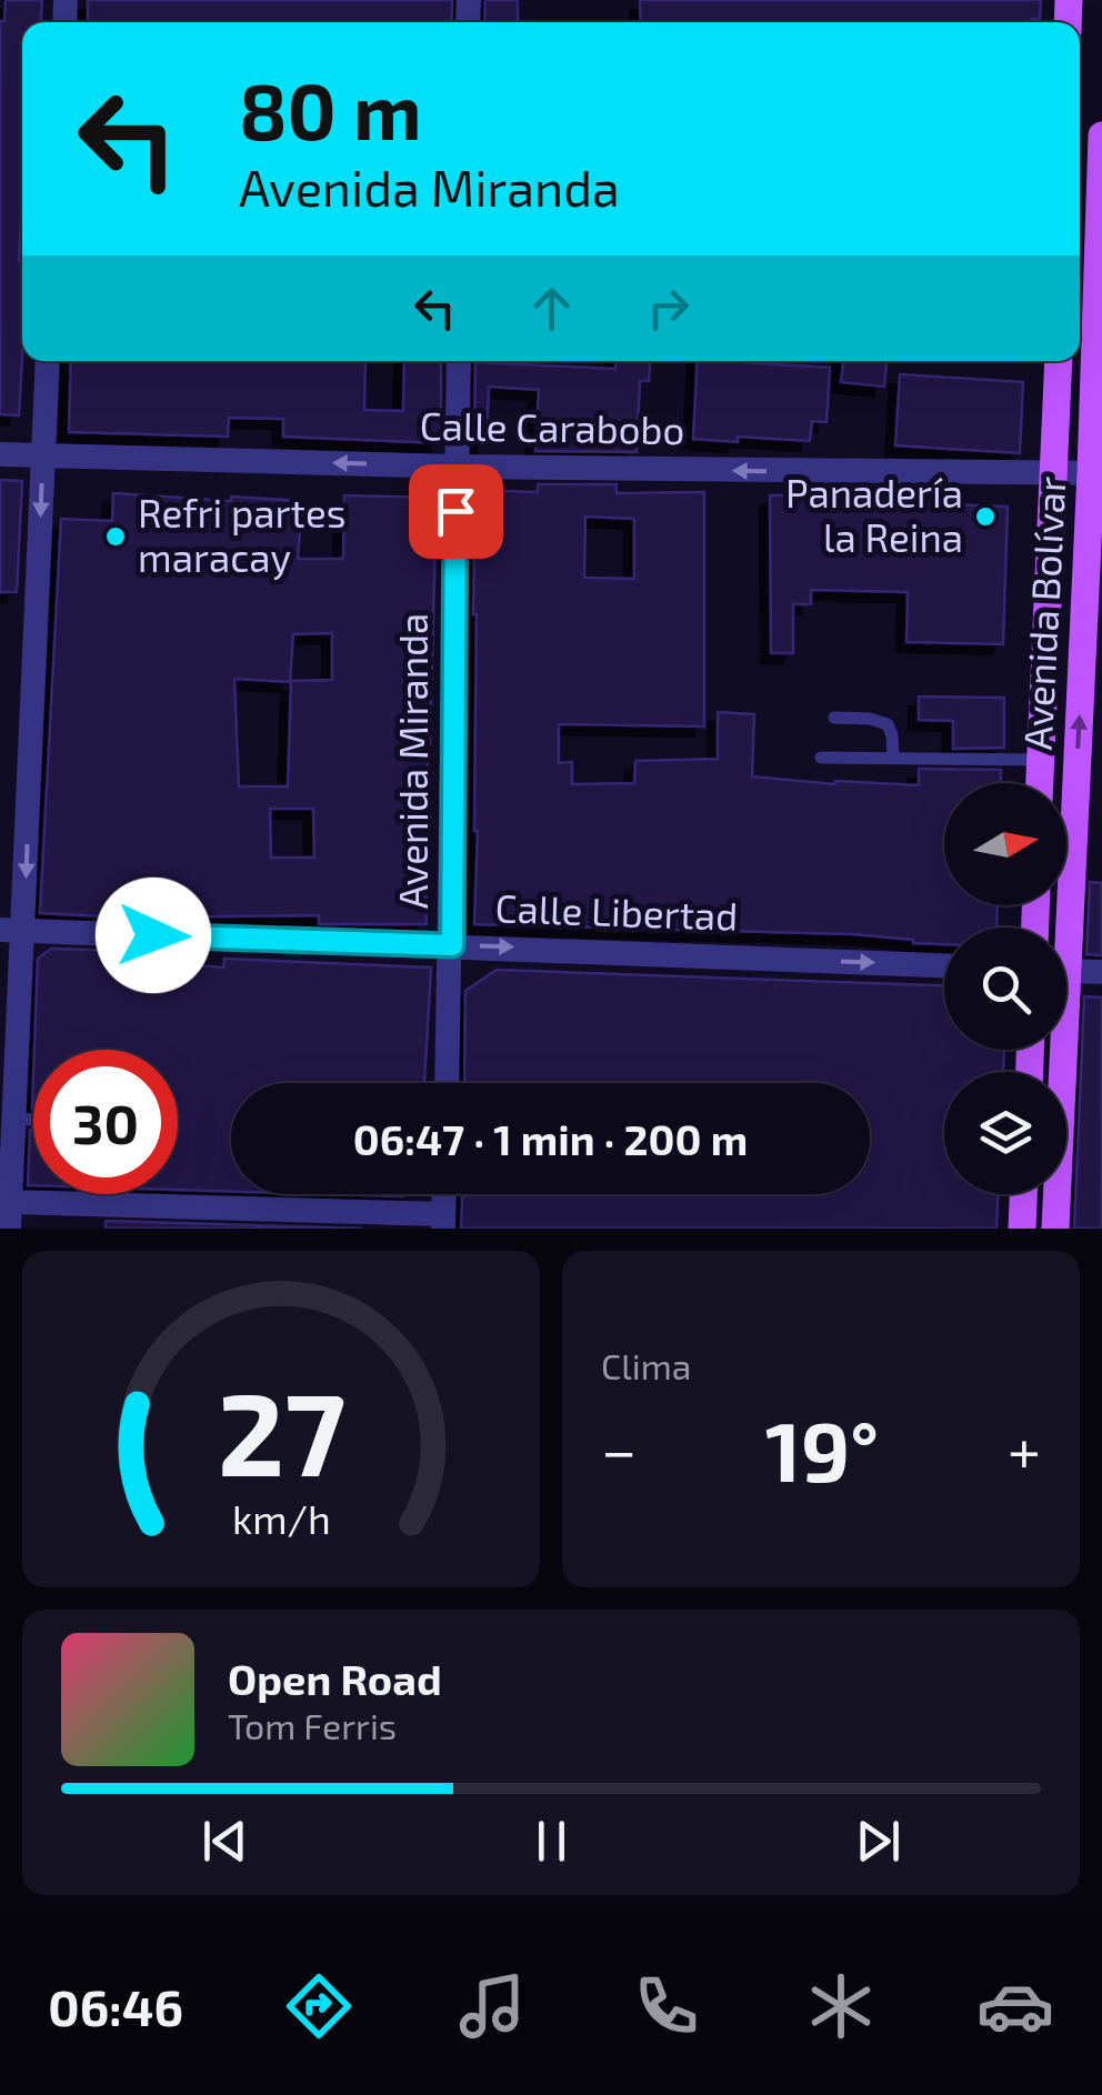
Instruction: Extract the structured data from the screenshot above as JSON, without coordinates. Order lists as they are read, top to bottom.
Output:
{
  "streets": {
    "main road": ["Avenida Bolívar"],
    "street": ["Calle Carabobo", "Avenida Miranda", "Calle Libertad"]
  },
  "crossings": [
    ["Calle Carabobo", "Avenida Bolívar"],
    ["Calle Carabobo", "Avenida Miranda"],
    ["Avenida Miranda", "Calle Libertad"]
  ],
  "one_way": ["Calle Carabobo", "Calle Libertad"],
  "places": ["Panadería la Reina", "Refri partes maracay"],
  "north": "right",
  "page": {
    "turn": ["80 m", "Avenida Miranda"],
    "limit": "30",
    "trip": "06:47 · 1 min · 200 m",
    "tile": "Clima",
    "heat": ["−", "19°", "+"],
    "song": ["Open Road", "Tom Ferris"],
    "tabs": "06:46",
    "gauge": ["27", "km/h"]
  }
}
